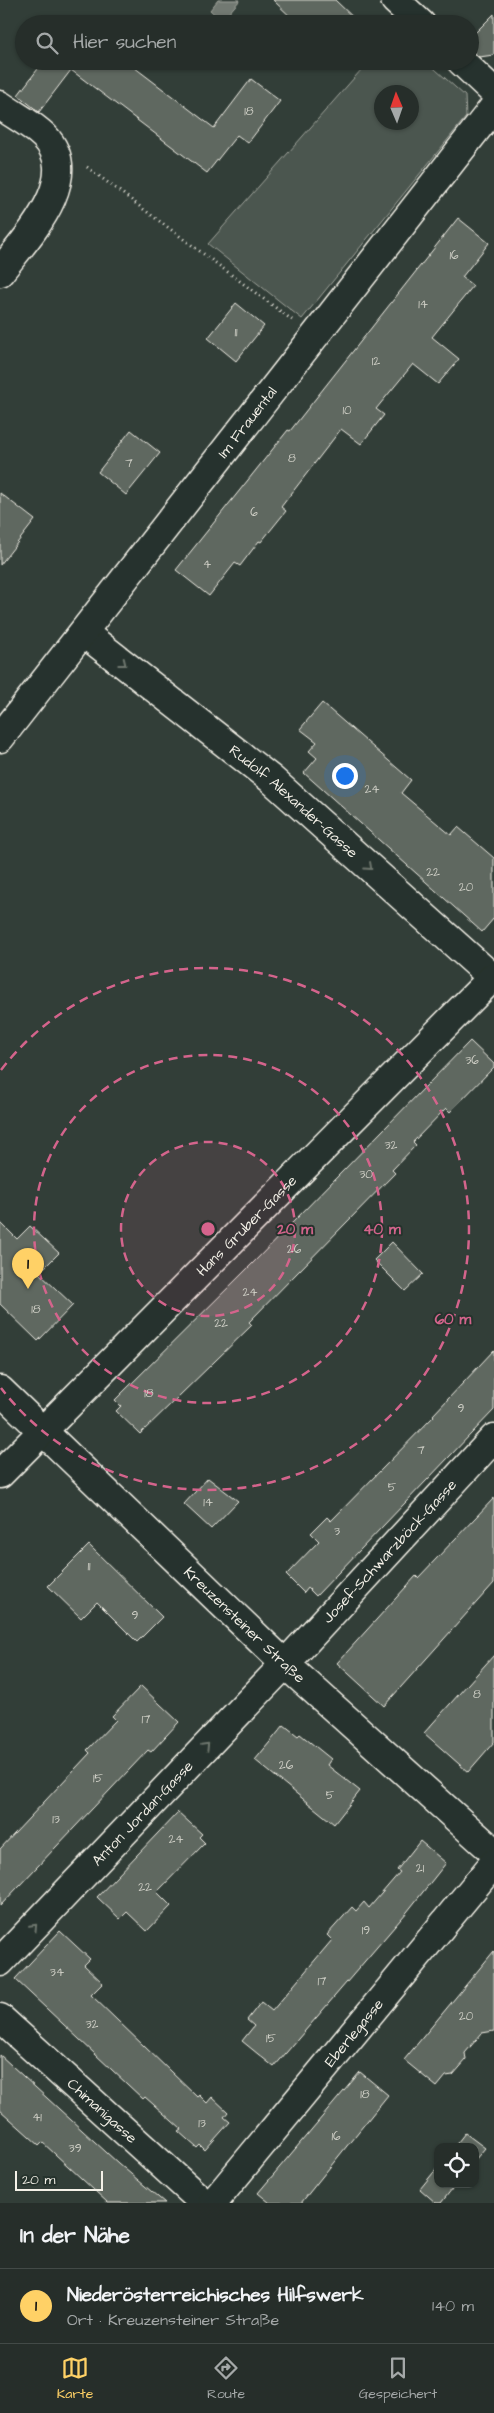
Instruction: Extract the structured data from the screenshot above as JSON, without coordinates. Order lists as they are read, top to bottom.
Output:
{
  "streets": {
    "street": [
      "Im Frauental",
      "Rudolf Alexander-Gasse",
      "Hans Gruber-Gasse",
      "Josef-Schwarzböck-Gasse",
      "Kreuzensteiner Straße",
      "Anton Jordan-Gasse",
      "Eberlegasse",
      "Chimanigasse"
    ]
  },
  "crossings": [
    ["Im Frauental", "Rudolf Alexander-Gasse"],
    ["Rudolf Alexander-Gasse", "Hans Gruber-Gasse"],
    ["Hans Gruber-Gasse", "Kreuzensteiner Straße"],
    ["Josef-Schwarzböck-Gasse", "Kreuzensteiner Straße"],
    ["Josef-Schwarzböck-Gasse", "Anton Jordan-Gasse"],
    ["Kreuzensteiner Straße", "Anton Jordan-Gasse"]
  ],
  "one_way": ["Rudolf Alexander-Gasse", "Anton Jordan-Gasse"],
  "house_numbers": [
    "18",
    "16",
    "14",
    "11",
    "12",
    "10",
    "8",
    "7",
    "6",
    "4",
    "24",
    "22",
    "20",
    "36",
    "32",
    "30",
    "26",
    "24",
    "18",
    "22",
    "18",
    "9",
    "7",
    "5",
    "14",
    "3",
    "11",
    "9",
    "8",
    "17",
    "26",
    "15",
    "5",
    "13",
    "24",
    "21",
    "22",
    "19",
    "34",
    "17",
    "20",
    "32",
    "15",
    "18",
    "41",
    "13",
    "16",
    "39"
  ],
  "scale_bar": "20 m",
  "north": "top",
  "page": {
    "search": "Hier suchen",
    "pins": "1",
    "scale": "20 m",
    "heading": "In der Nähe",
    "list": [
      {
        "mark": "1",
        "name": "Niederösterreichisches Hilfswerk",
        "note": "Ort · Kreuzensteiner Straße",
        "value": "140 m"
      }
    ],
    "nav": ["Karte", "Route", "Gespeichert"]
  },
  "rings": ["20 m", "40 m", "60 m"]
}
